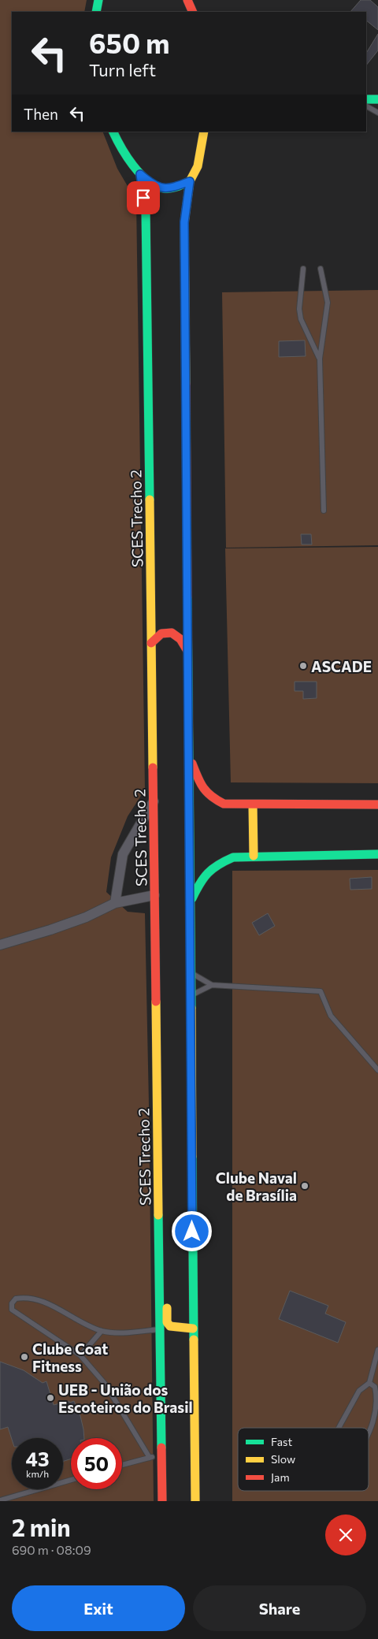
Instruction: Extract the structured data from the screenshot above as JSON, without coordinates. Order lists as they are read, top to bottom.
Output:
{
  "streets": {
    "main road": ["SCES Trecho 2"]
  },
  "places": [
    "ASCADE",
    "Clube Naval de Brasília",
    "Clube Coat Fitness",
    "UEB - União dos Escoteiros do Brasil"
  ],
  "legend": ["Fast", "Slow", "Jam"],
  "page": {
    "turn": ["650 m", "Turn left"],
    "then": "Then",
    "speed": "43 km/h",
    "limit": "50",
    "heading": ["2 min", "690 m · 08:09"],
    "buttons": ["Exit", "Share"]
  }
}
